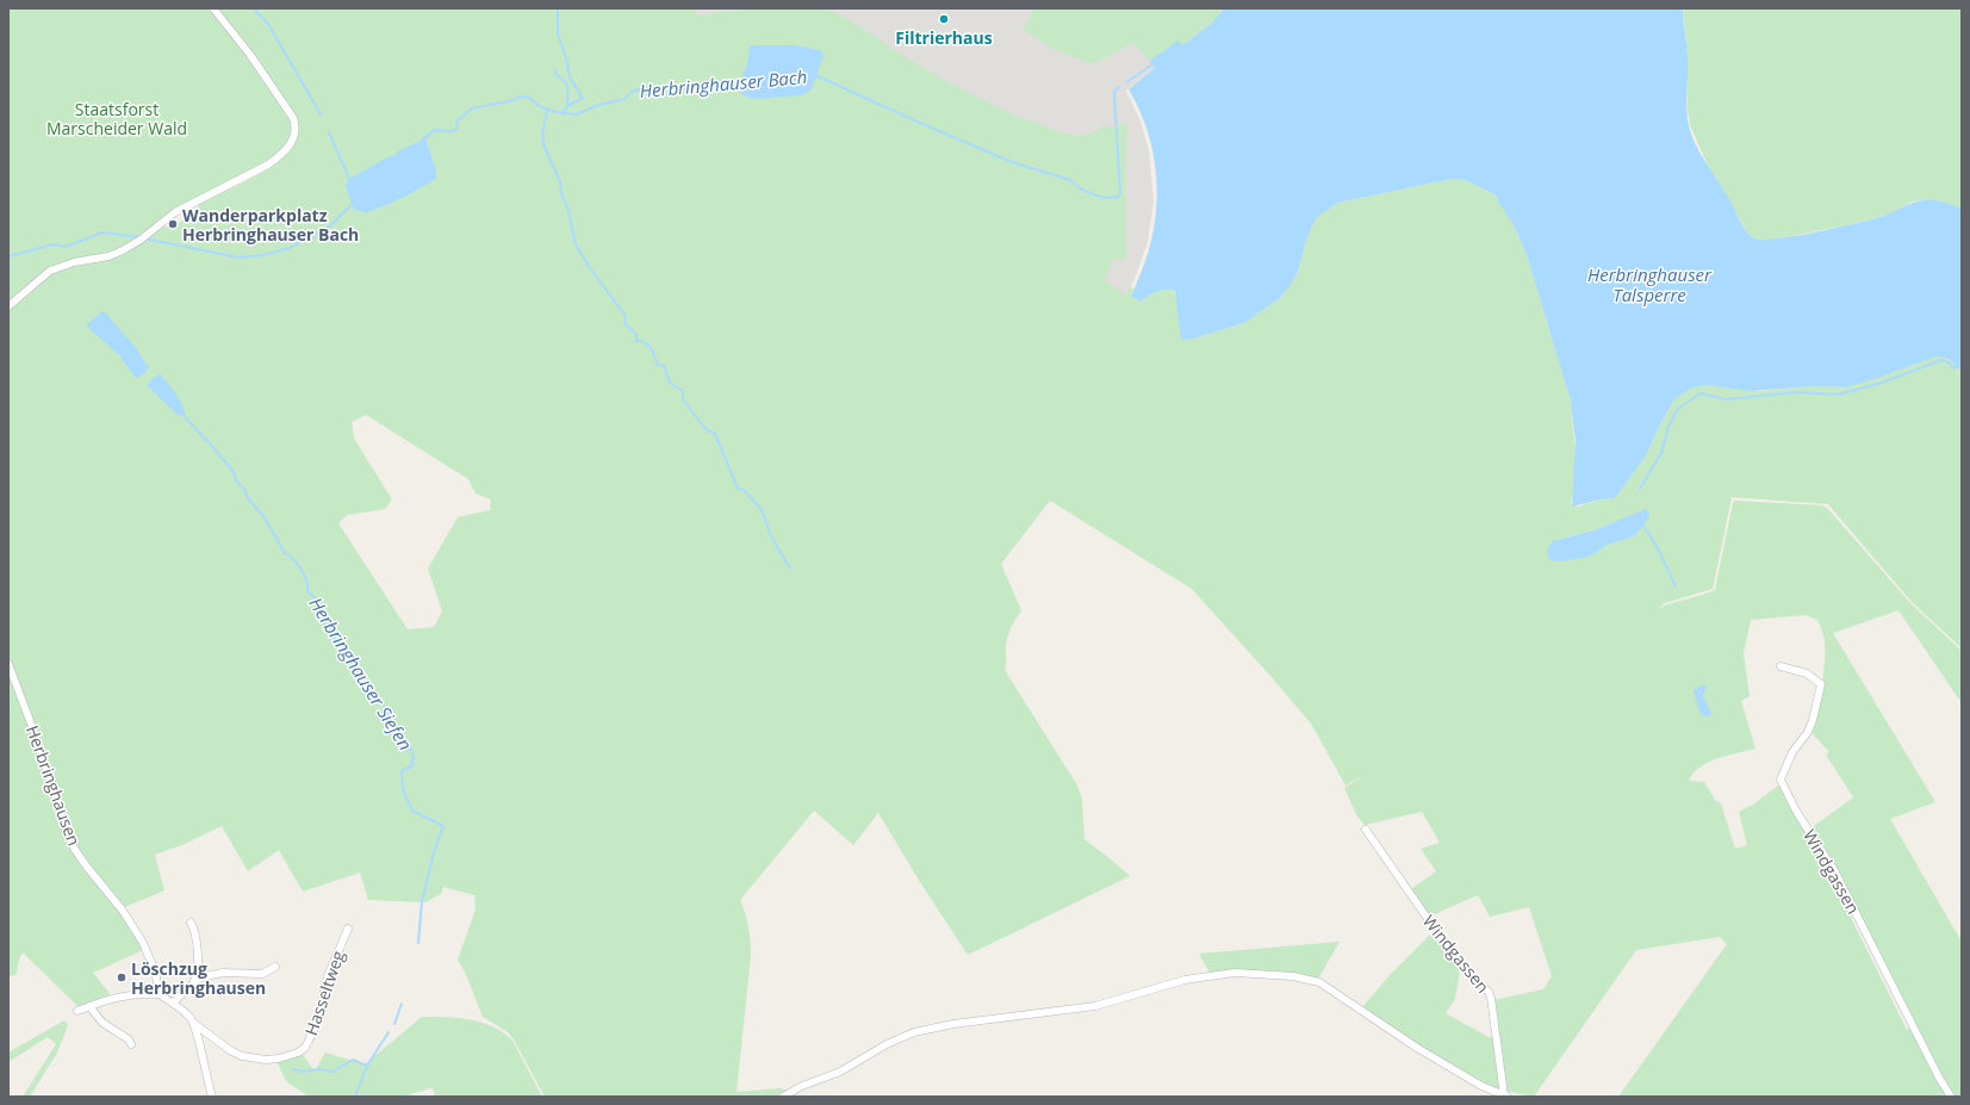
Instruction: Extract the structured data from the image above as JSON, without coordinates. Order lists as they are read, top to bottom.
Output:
{
  "streets": {
    "street": ["Herbringhausen", "Windgassen", "Hasseltweg"]
  },
  "water": ["Herbringhauser Bach", "Herbringhauser Talsperre", "Herbringhauser Siefen"],
  "parks": ["Staatsforst Marscheider Wald"],
  "places": ["Filtrierhaus", "Wanderparkplatz Herbringhauser Bach", "Löschzug Herbringhausen"]
}
